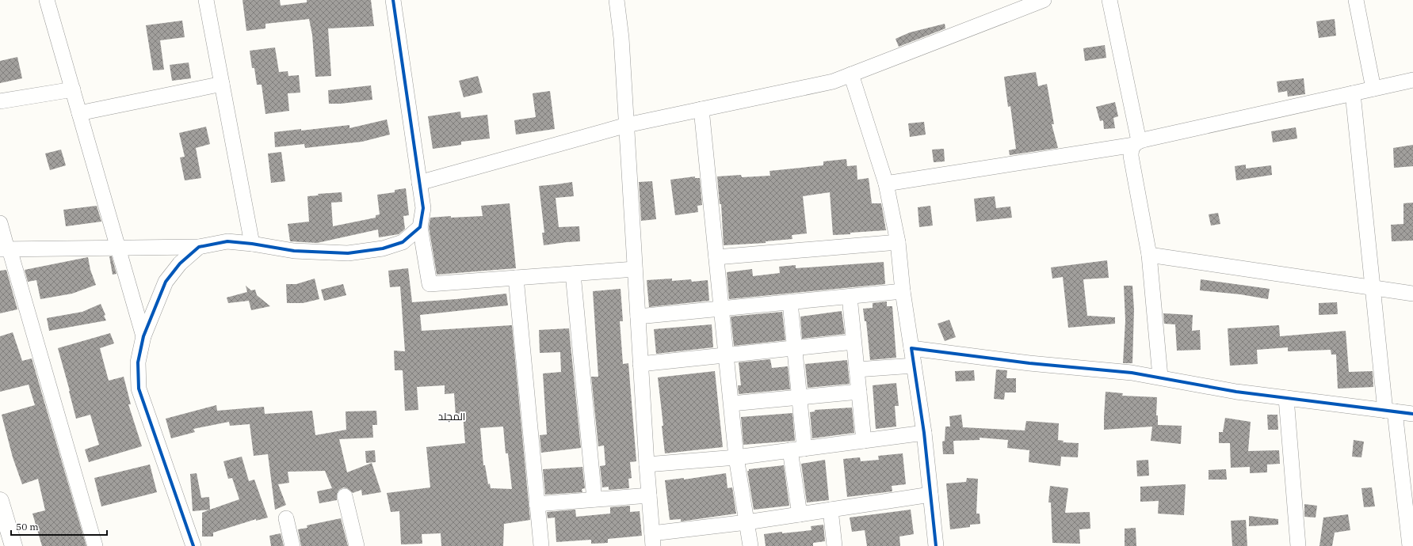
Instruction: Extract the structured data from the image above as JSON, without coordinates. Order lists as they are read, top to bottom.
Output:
{
  "districts": ["المجلد"],
  "scale_bar": "50 m"
}
